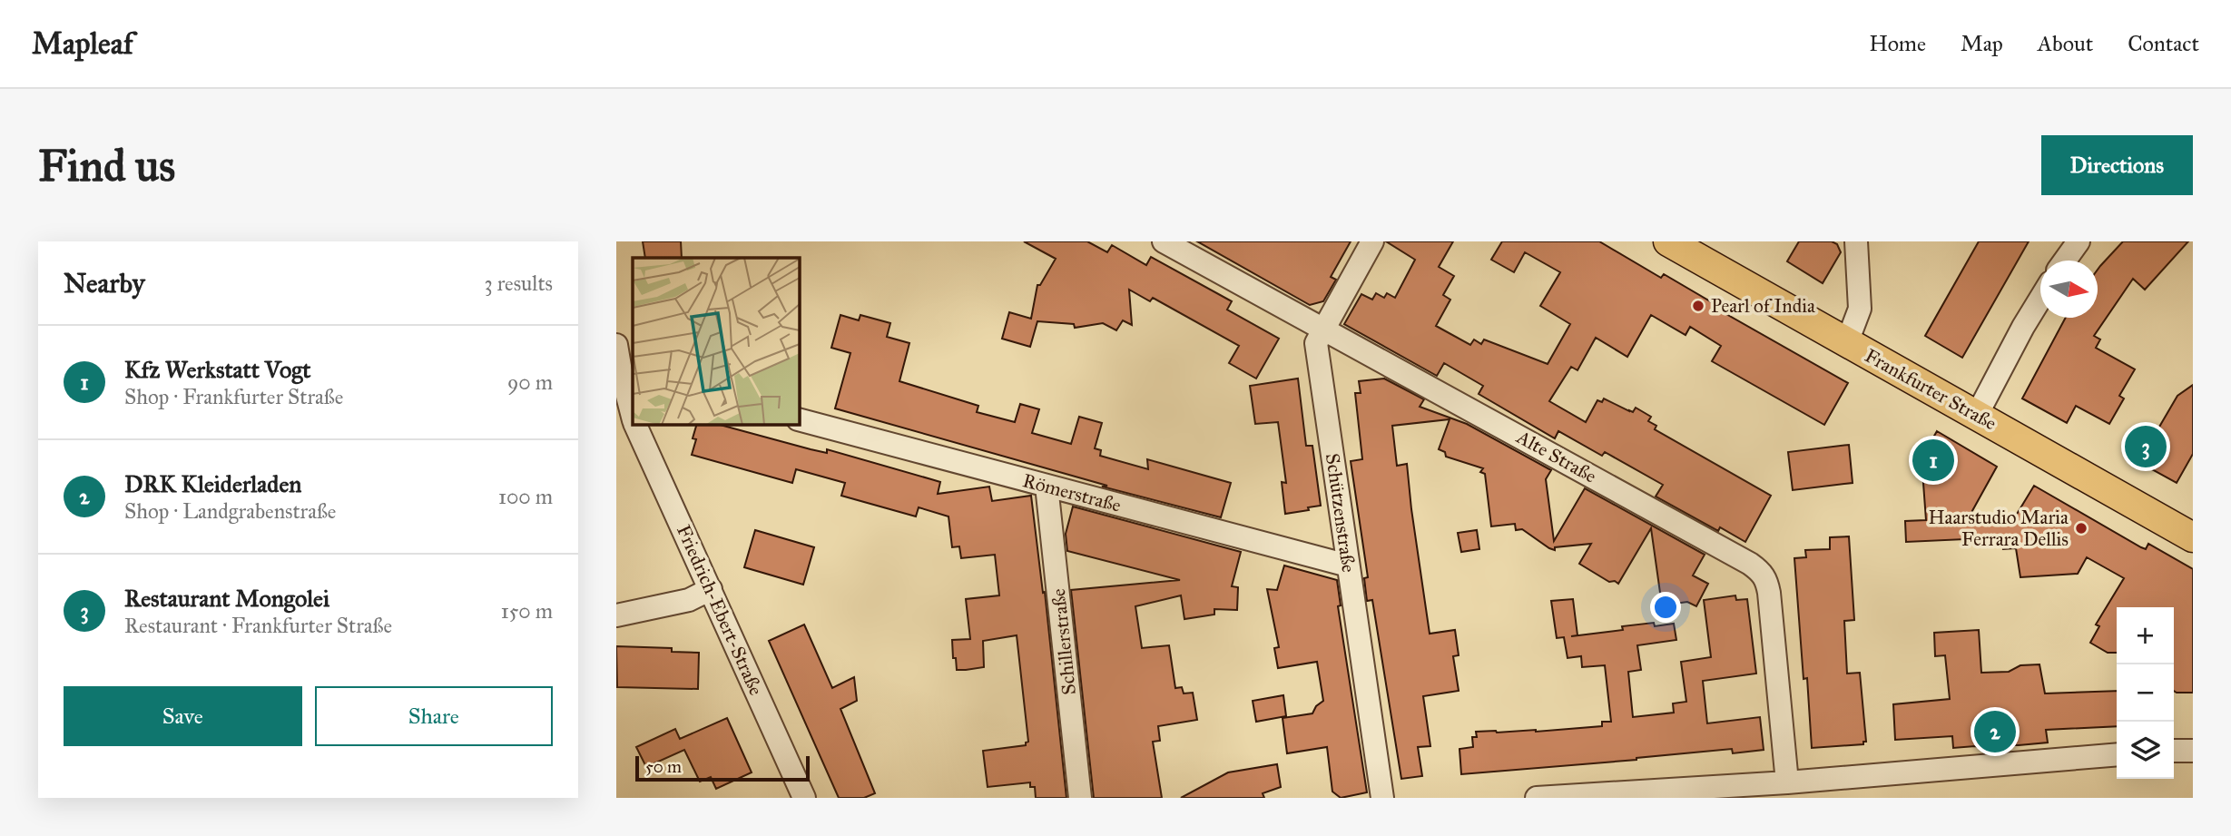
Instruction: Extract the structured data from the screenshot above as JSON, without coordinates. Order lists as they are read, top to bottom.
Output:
{
  "streets": {
    "main road": ["Frankfurter Straße"],
    "street": [
      "Alte Straße",
      "Römerstraße",
      "Schützenstraße",
      "Friedrich-Ebert-Straße",
      "Schillerstraße"
    ]
  },
  "crossings": [
    ["Alte Straße", "Schützenstraße"],
    ["Römerstraße", "Schützenstraße"],
    ["Römerstraße", "Schillerstraße"]
  ],
  "places": ["Pearl of India", "Haarstudio Maria Ferrara Dellis"],
  "scale_bar": "50 m",
  "north": "right",
  "page": {
    "header": "Mapleaf",
    "nav": [
      "Home",
      "Map",
      "About",
      "Contact"
    ],
    "buttons": [
      "Directions",
      ["Save", "Share"]
    ],
    "title": "Find us",
    "heading": ["Nearby", "3 results"],
    "list": [
      {
        "mark": "1",
        "name": "Kfz Werkstatt Vogt",
        "note": "Shop · Frankfurter Straße",
        "value": "90 m"
      },
      {
        "mark": "2",
        "name": "DRK Kleiderladen",
        "note": "Shop · Landgrabenstraße",
        "value": "100 m"
      },
      {
        "mark": "3",
        "name": "Restaurant Mongolei",
        "note": "Restaurant · Frankfurter Straße",
        "value": "150 m"
      }
    ],
    "pins": ["3", "1", "2"],
    "map_buttons": ["+", "−"],
    "scale": "50 m"
  }
}
